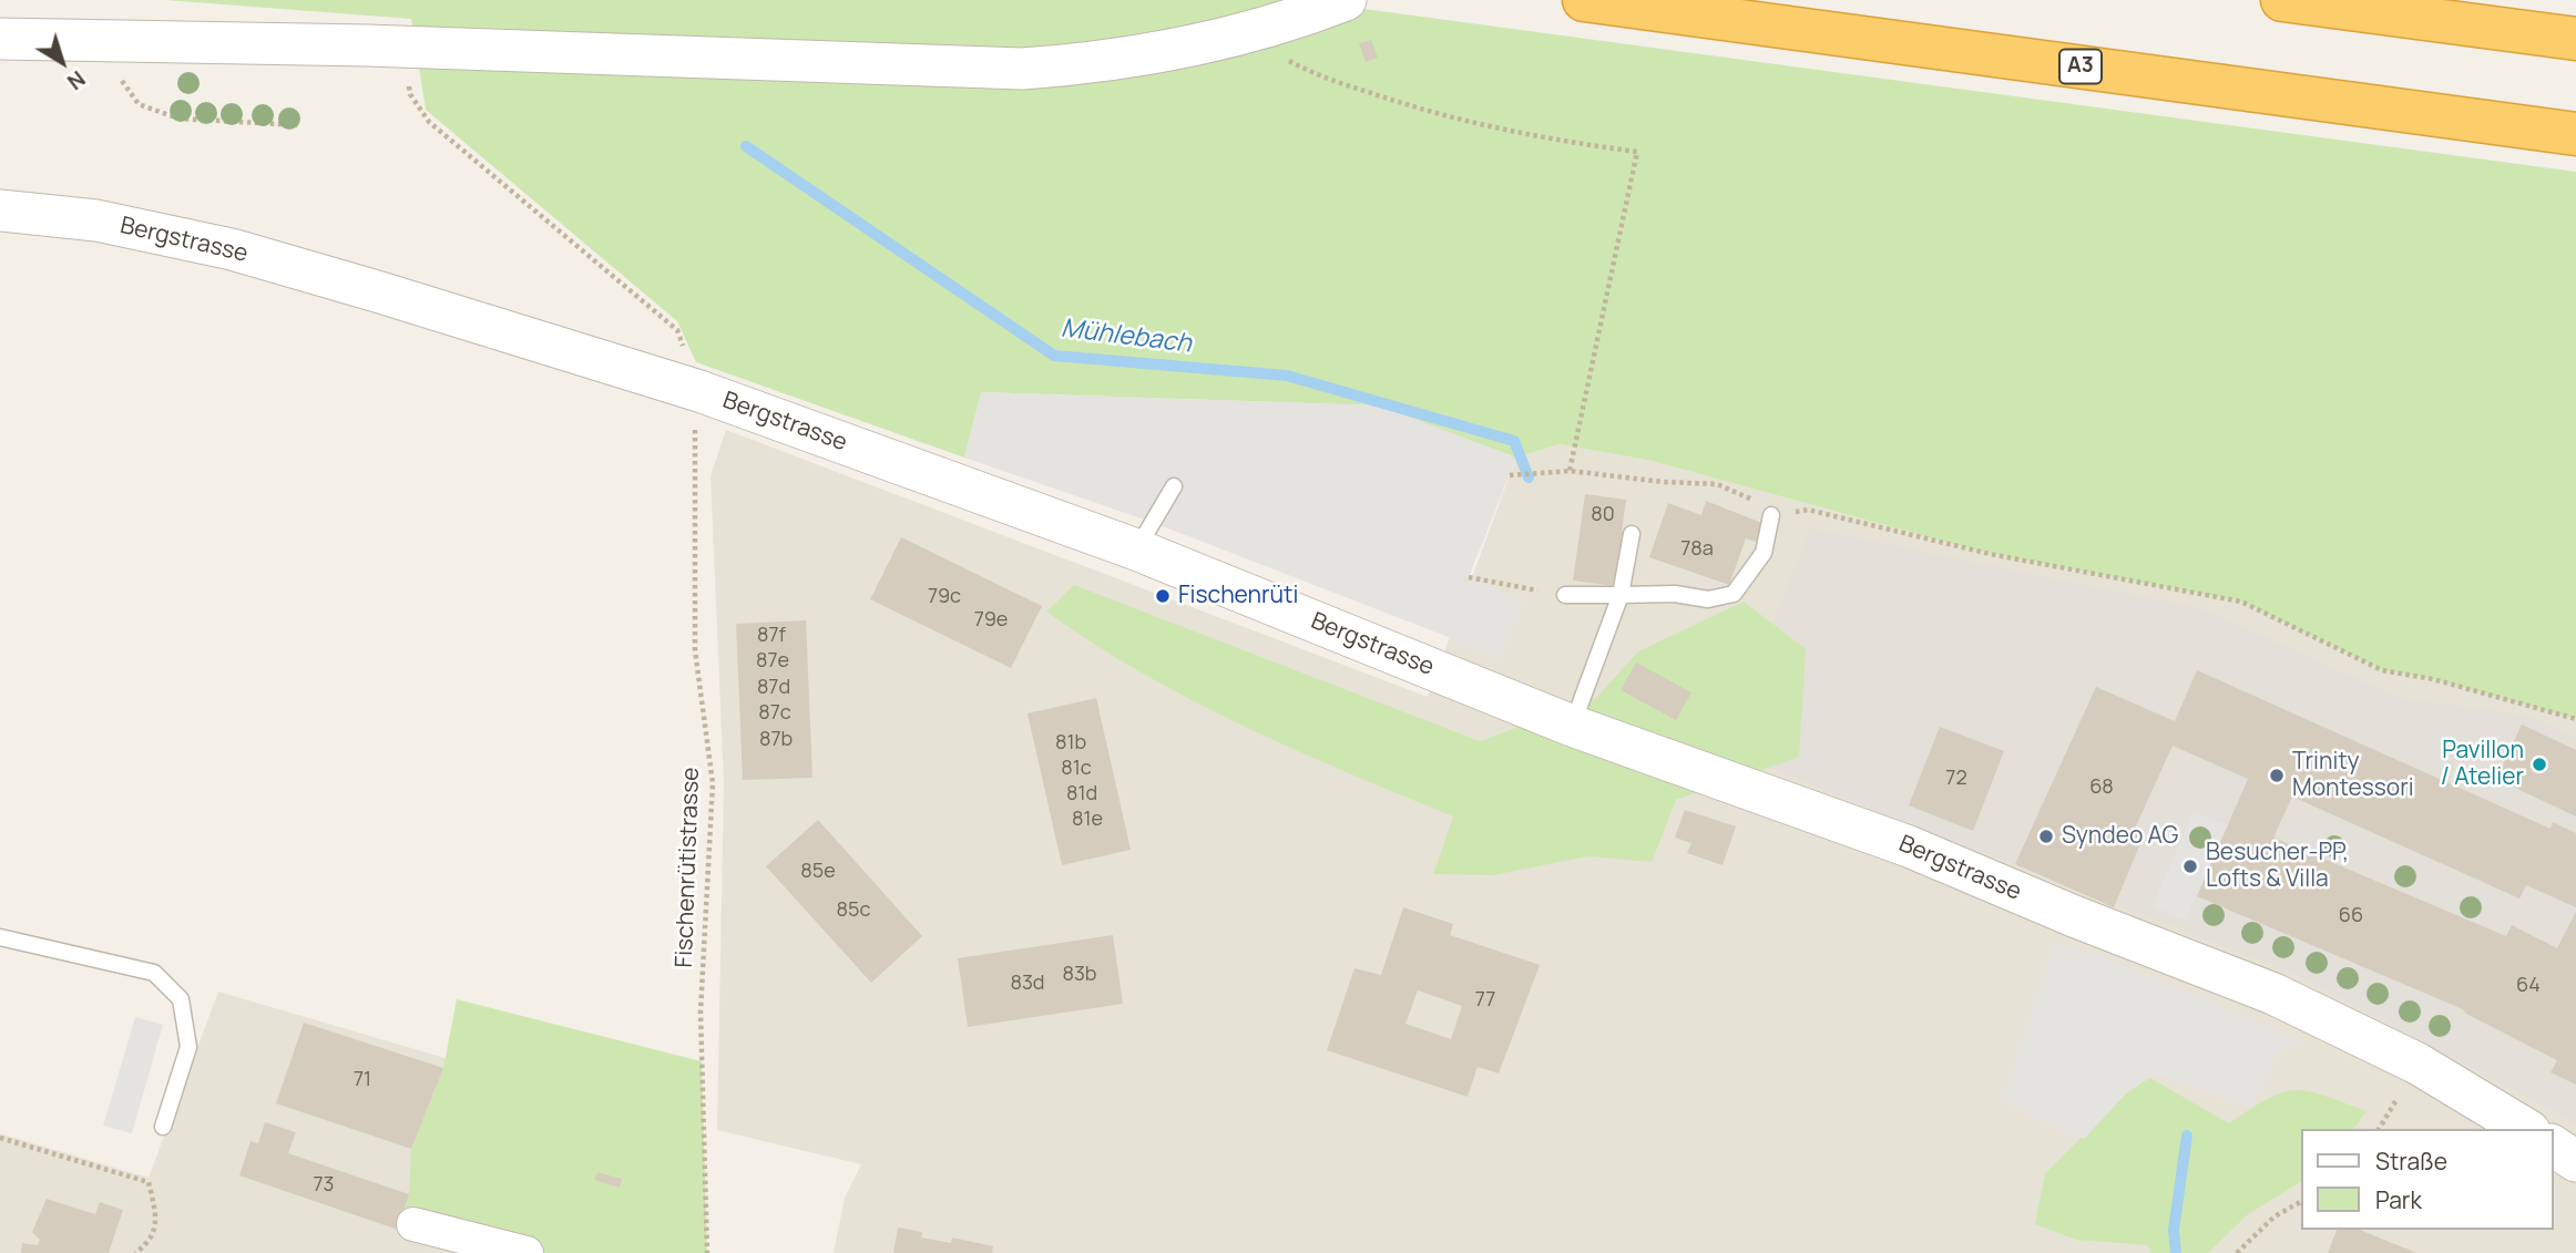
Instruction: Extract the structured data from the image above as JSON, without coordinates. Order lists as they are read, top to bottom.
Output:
{
  "streets": {
    "highway": ["A3"],
    "street": ["Bergstrasse"],
    "path": ["Fischenrütistrasse"]
  },
  "crossings": [
    ["Bergstrasse", "Fischenrütistrasse"]
  ],
  "water": ["Mühlebach"],
  "places": [
    "Fischenrüti",
    "Pavillon / Atelier",
    "Trinity Montessori",
    "Syndeo AG",
    "Besucher-PP, Lofts & Villa"
  ],
  "house_numbers": [
    "80",
    "78a",
    "79c",
    "79e",
    "87f",
    "87e",
    "87d",
    "87c",
    "87b",
    "81b",
    "81c",
    "72",
    "68",
    "81d",
    "81e",
    "85e",
    "85c",
    "66",
    "83b",
    "83d",
    "64",
    "77",
    "71",
    "73"
  ],
  "legend": ["Straße", "Park"],
  "north": "bottom right"
}
